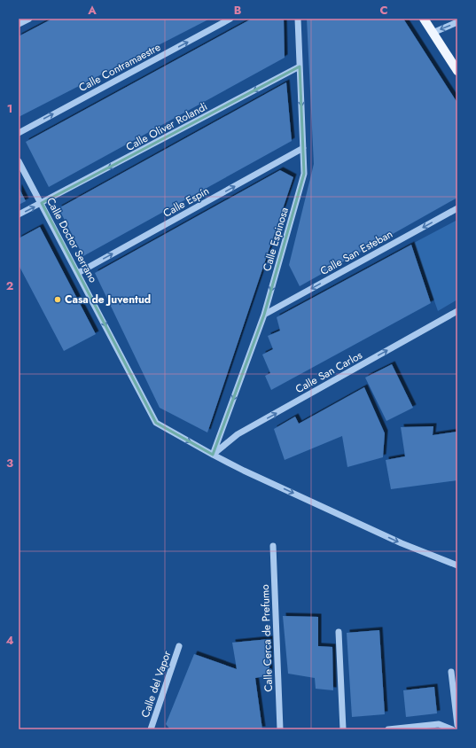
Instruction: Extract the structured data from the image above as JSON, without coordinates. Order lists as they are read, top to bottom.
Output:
{
  "streets": {
    "street": [
      "Calle Contramaestre",
      "Calle Oliver Rolandi",
      "Calle Espín",
      "Calle Espinosa",
      "Calle Doctor Serrano",
      "Calle San Esteban",
      "Calle San Carlos",
      "Calle Cerca de Prefumo",
      "Calle del Vapor"
    ]
  },
  "crossings": [
    ["Calle Oliver Rolandi", "Calle Espinosa"],
    ["Calle Oliver Rolandi", "Calle Doctor Serrano"],
    ["Calle Espín", "Calle Espinosa"],
    ["Calle Espín", "Calle Doctor Serrano"],
    ["Calle Espinosa", "Calle Doctor Serrano"],
    ["Calle Espinosa", "Calle San Esteban"],
    ["Calle Espinosa", "Calle San Carlos"],
    ["Calle Doctor Serrano", "Calle San Carlos"]
  ],
  "one_way": [
    "Calle Contramaestre",
    "Calle Oliver Rolandi",
    "Calle Espín",
    "Calle Espinosa",
    "Calle Doctor Serrano",
    "Calle San Esteban",
    "Calle San Carlos"
  ],
  "places": ["Casa de Juventud"],
  "grid": {
    "columns": ["A", "B", "C"],
    "rows": [
      "1",
      "2",
      "3",
      "4"
    ]
  }
}
